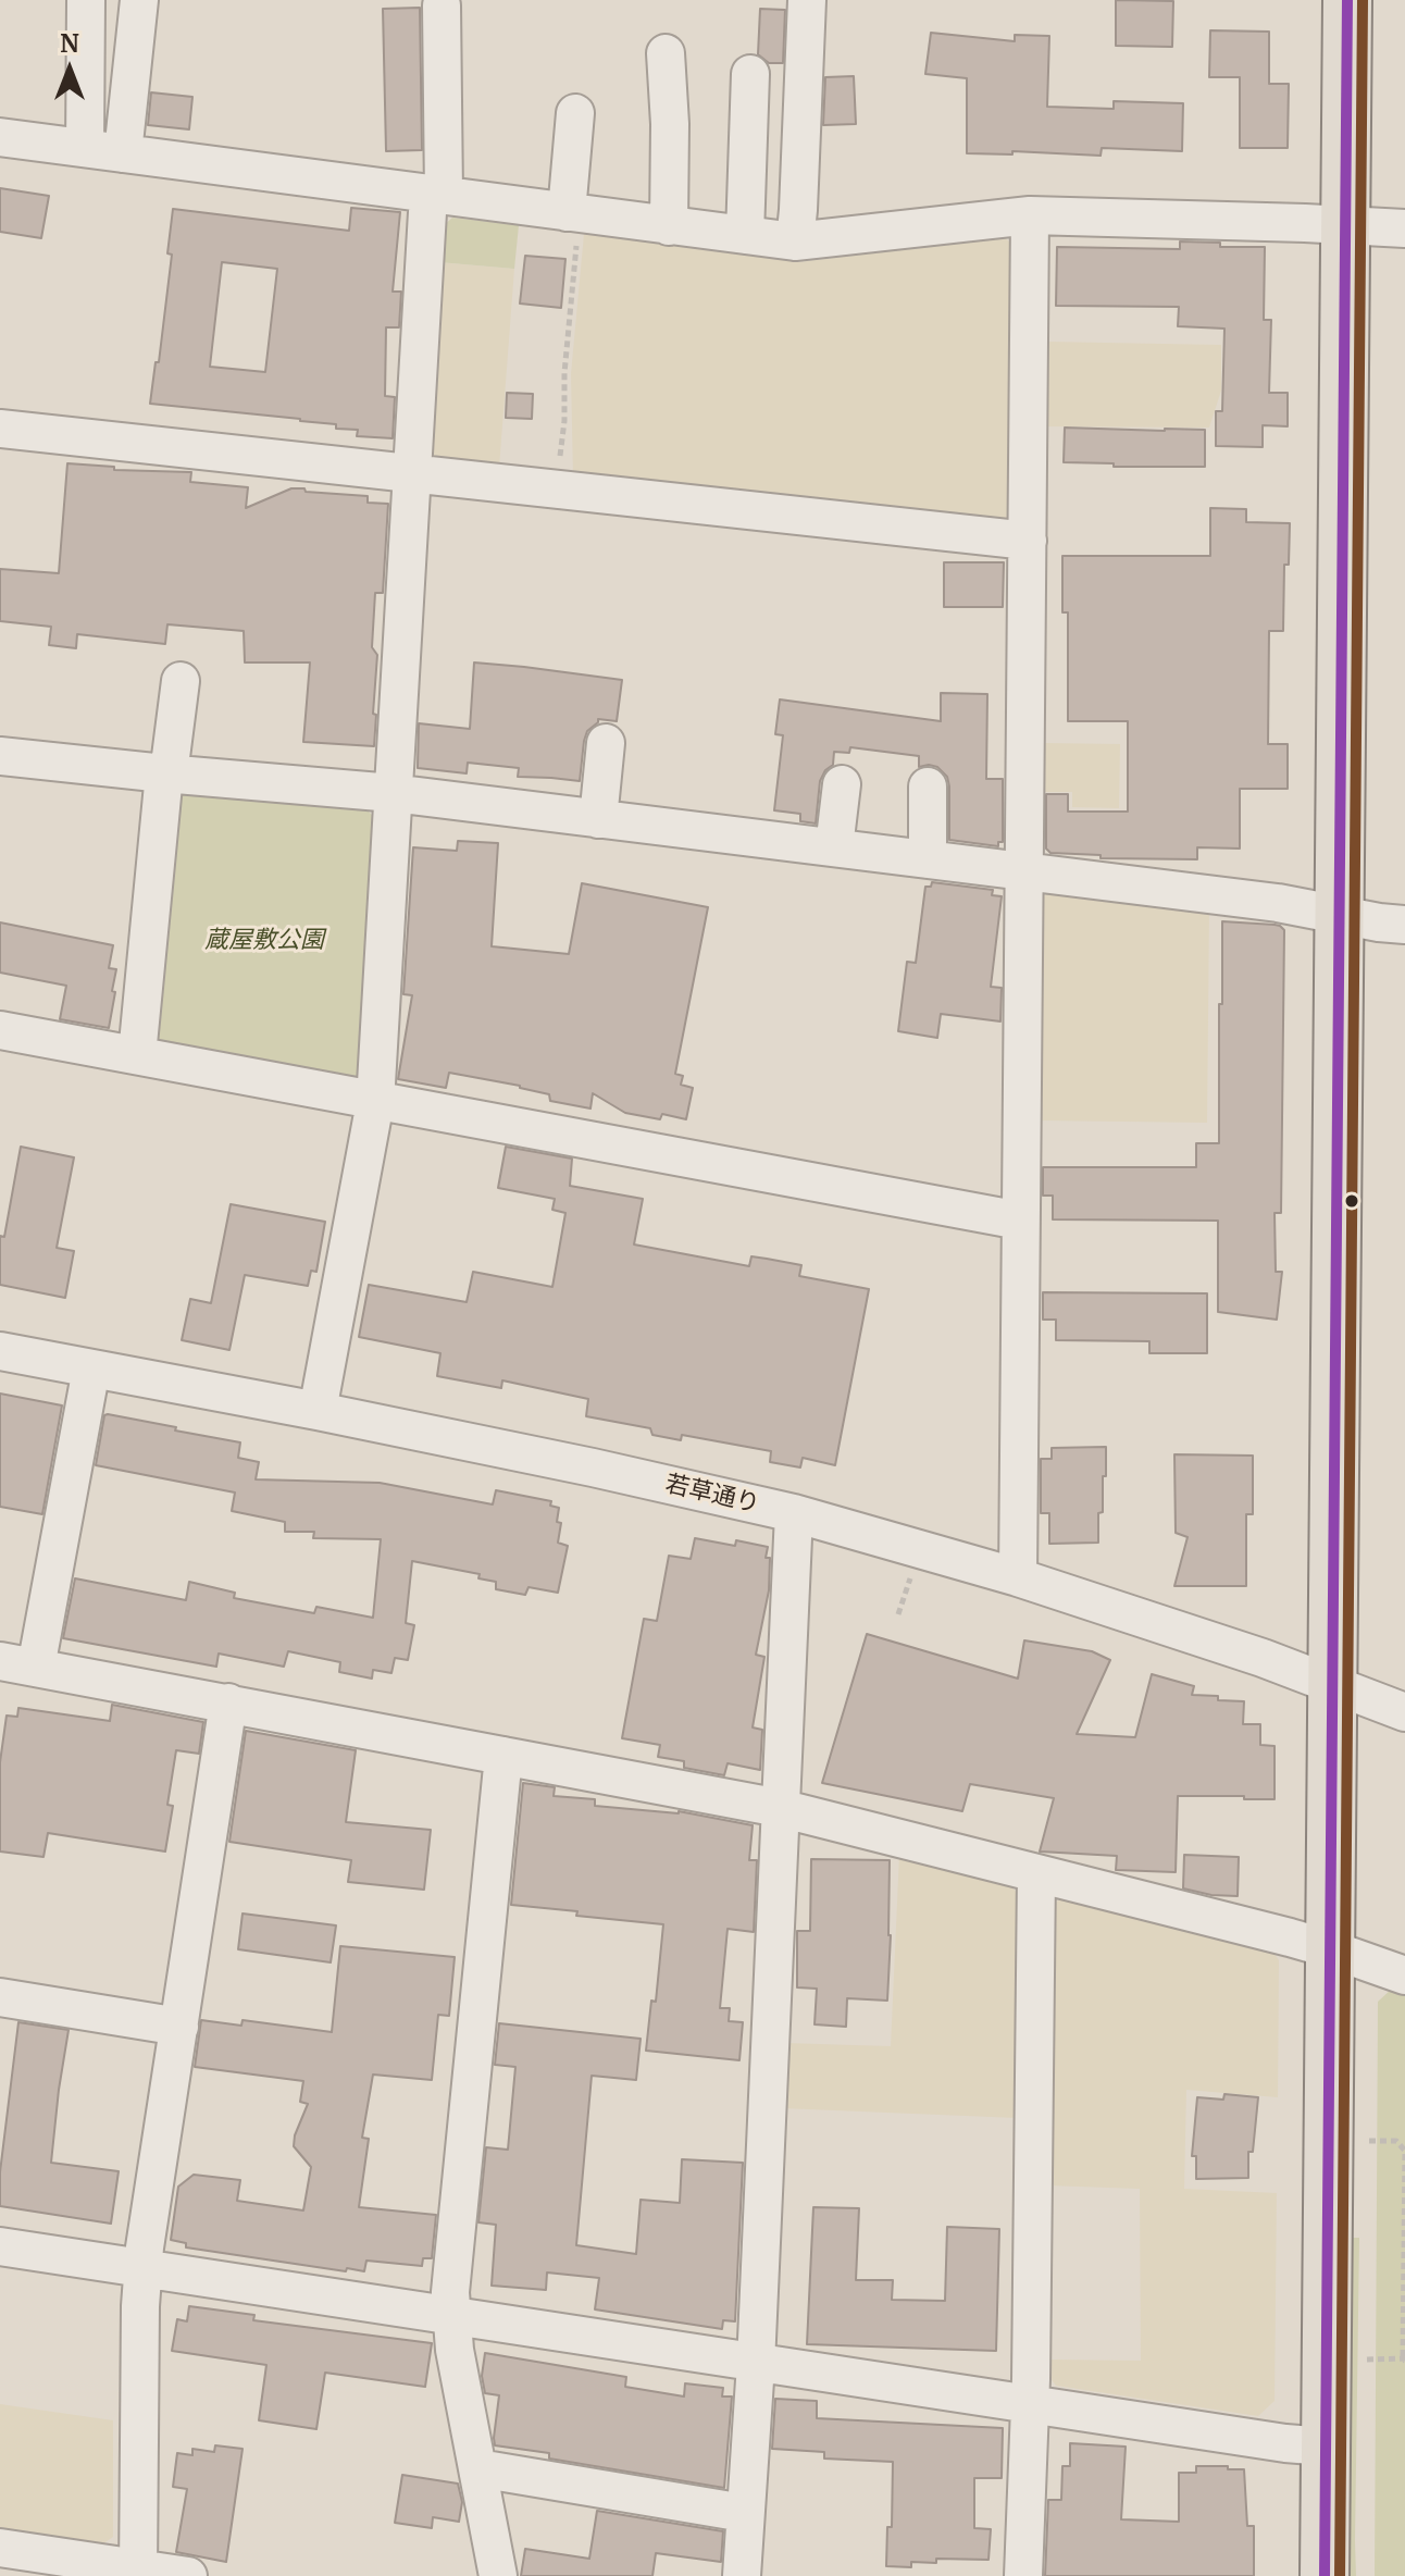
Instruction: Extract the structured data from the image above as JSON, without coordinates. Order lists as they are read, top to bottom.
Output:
{
  "streets": {
    "street": ["若草通り"]
  },
  "parks": ["蔵屋敷公園"],
  "north": "top"
}
